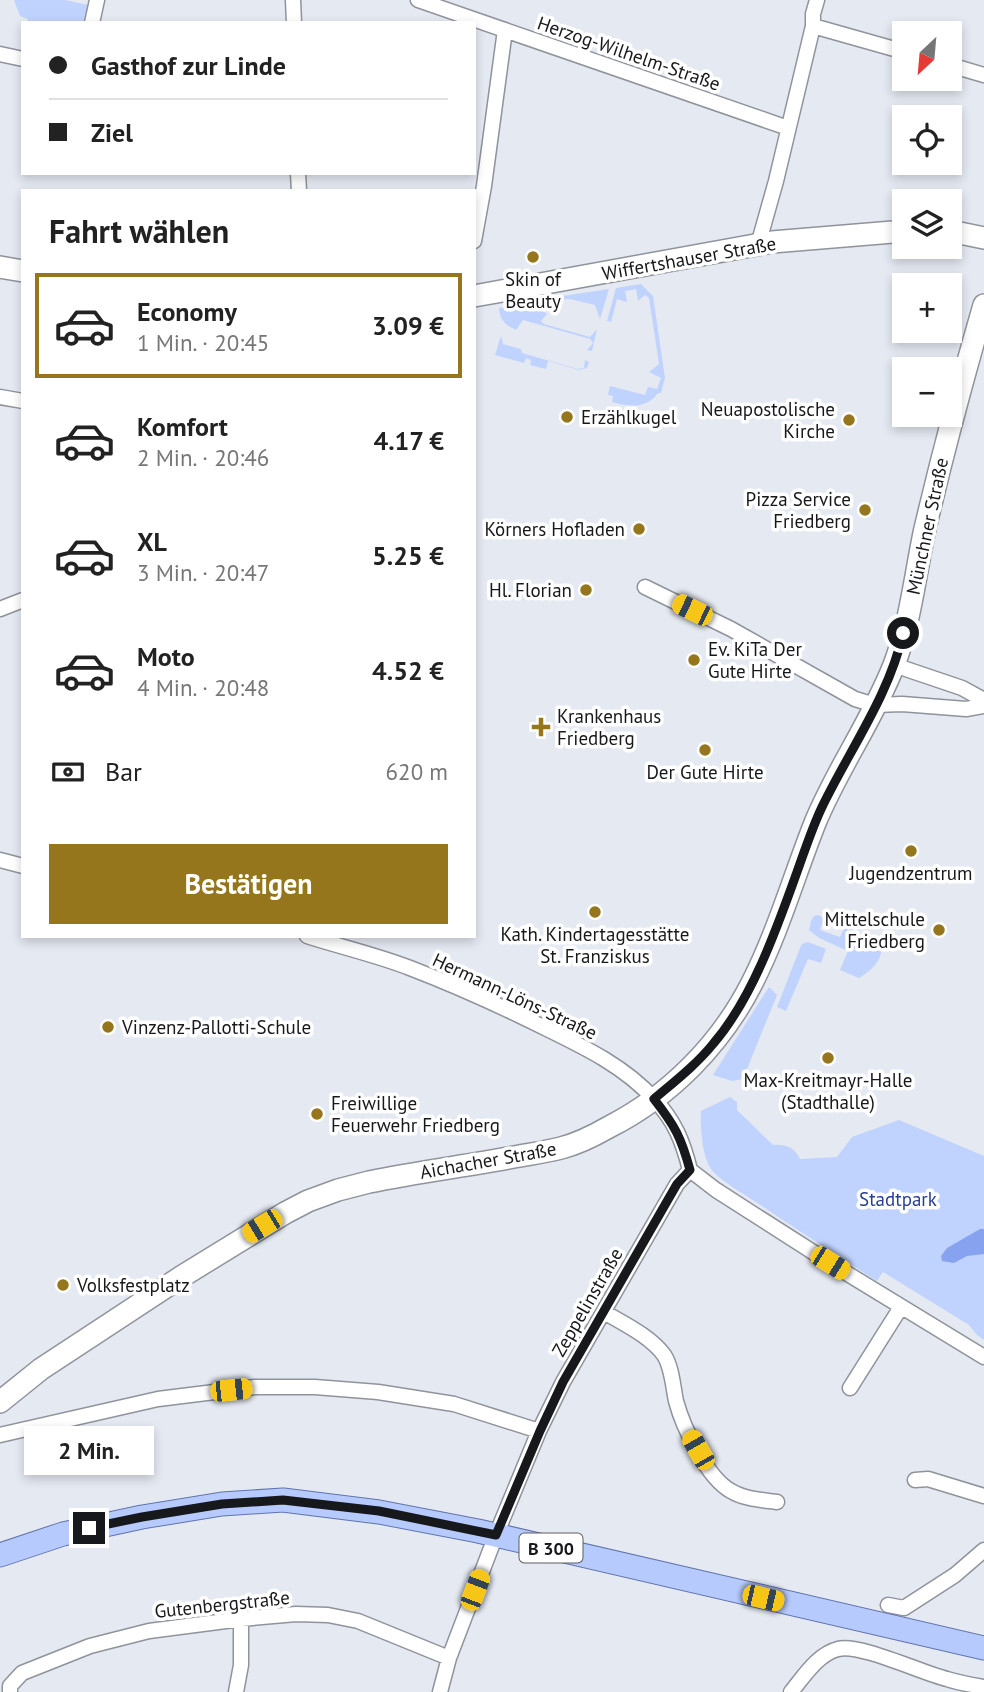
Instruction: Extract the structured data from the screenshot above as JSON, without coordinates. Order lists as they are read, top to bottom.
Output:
{
  "streets": {
    "main road": [
      "Wiffertshauser Straße",
      "Münchner Straße",
      "Aichacher Straße",
      "B 300"
    ],
    "street": [
      "Herzog-Wilhelm-Straße",
      "Hermann-Löns-Straße",
      "Zeppelinstraße",
      "Gutenbergstraße"
    ]
  },
  "crossings": [
    ["Münchner Straße", "Aichacher Straße"],
    ["Hermann-Löns-Straße", "Aichacher Straße"],
    ["Zeppelinstraße", "B 300"],
    ["Zeppelinstraße", "Gutenbergstraße"]
  ],
  "parks": ["Stadtpark"],
  "places": {
    "other": [
      "Skin of Beauty",
      "Erzählkugel",
      "Neuapostolische Kirche",
      "Pizza Service Friedberg",
      "Körners Hofladen",
      "Hl. Florian",
      "Ev. KiTa Der Gute Hirte",
      "Der Gute Hirte",
      "Jugendzentrum",
      "Kath. Kindertagesstätte St. Franziskus",
      "Mittelschule Friedberg",
      "Vinzenz-Pallotti-Schule",
      "Max-Kreitmayr-Halle (Stadthalle)",
      "Freiwillige Feuerwehr Friedberg",
      "Volksfestplatz"
    ],
    "health": ["Krankenhaus Friedberg"]
  },
  "north": "bottom left",
  "page": {
    "map_buttons": ["+", "−"],
    "banner": ["Gasthof zur Linde", "Ziel"],
    "heading": "Fahrt wählen",
    "list": [
      {
        "name": "Economy",
        "note": "1 Min. · 20:45",
        "value": "3.09 €"
      },
      {
        "name": "Komfort",
        "note": "2 Min. · 20:46",
        "value": "4.17 €"
      },
      {
        "name": "XL",
        "note": "3 Min. · 20:47",
        "value": "5.25 €"
      },
      {
        "name": "Moto",
        "note": "4 Min. · 20:48",
        "value": "4.52 €"
      }
    ],
    "pay": ["Bar", "620 m"],
    "buttons": "Bestätigen",
    "bubble": "2 Min."
  }
}
